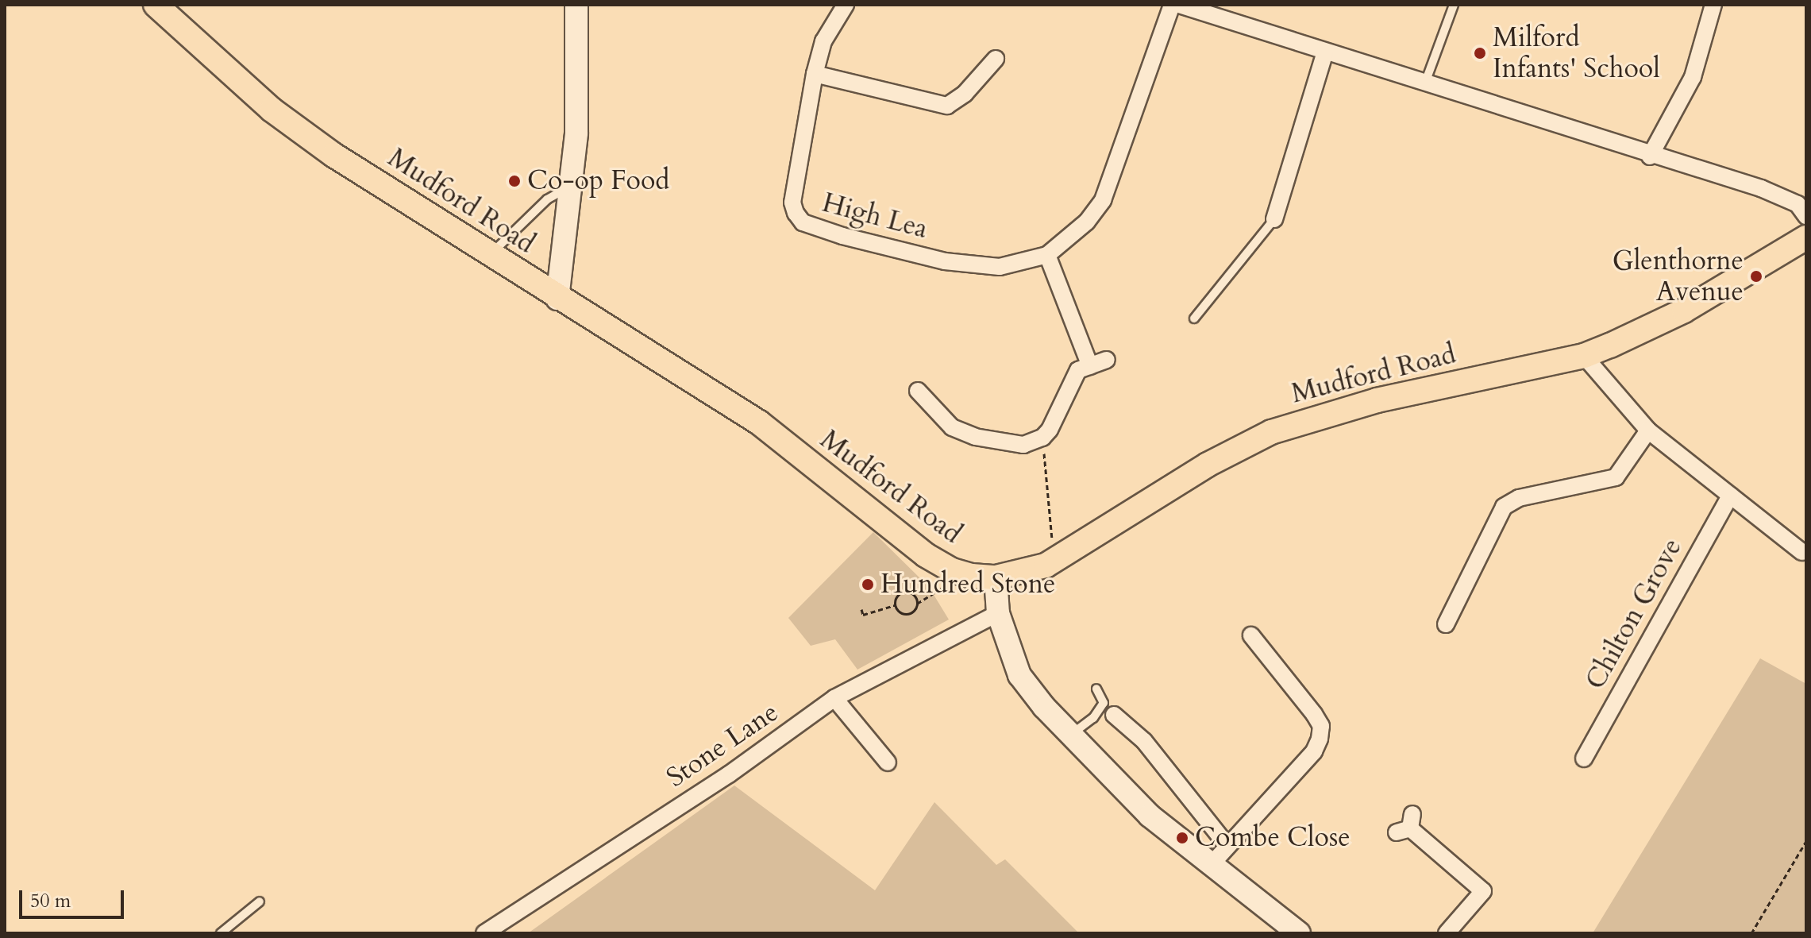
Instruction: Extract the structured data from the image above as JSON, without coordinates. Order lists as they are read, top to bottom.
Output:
{
  "streets": {
    "main road": ["Mudford Road"],
    "street": ["High Lea", "Chilton Grove", "Stone Lane"]
  },
  "places": [
    "Milford Infants' School",
    "Co-op Food",
    "Glenthorne Avenue",
    "Hundred Stone",
    "Combe Close"
  ],
  "scale_bar": "50 m"
}
